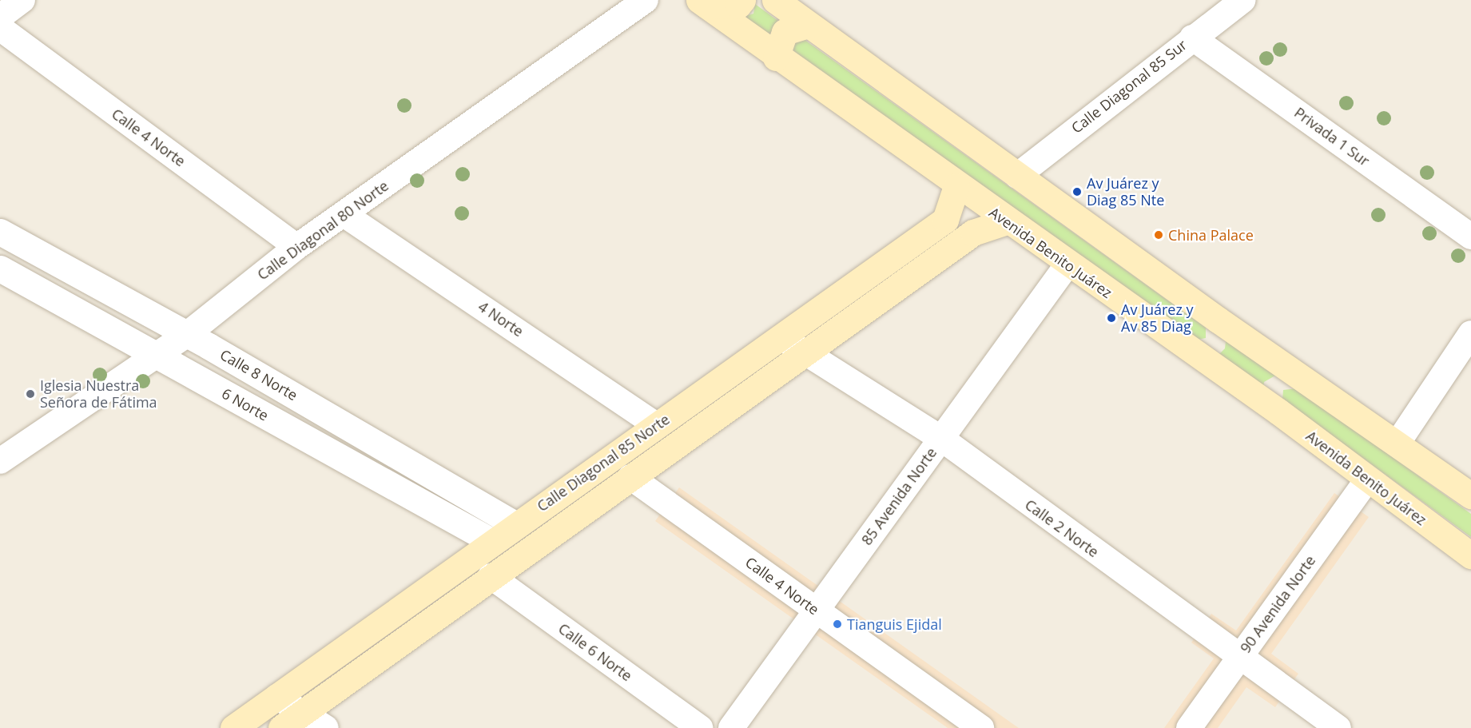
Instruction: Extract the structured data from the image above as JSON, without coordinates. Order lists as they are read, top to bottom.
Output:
{
  "streets": {
    "main road": ["Avenida Benito Juárez", "Calle Diagonal 85 Norte"],
    "street": [
      "Calle Diagonal 85 Sur",
      "Privada 1 Sur",
      "Calle 4 Norte",
      "Calle Diagonal 80 Norte",
      "4 Norte",
      "Calle 8 Norte",
      "6 Norte",
      "85 Avenida Norte",
      "Calle 2 Norte",
      "90 Avenida Norte",
      "Calle 6 Norte"
    ]
  },
  "crossings": [
    ["Calle Diagonal 85 Sur", "Privada 1 Sur"],
    ["Calle 4 Norte", "Calle Diagonal 80 Norte"],
    ["Calle 4 Norte", "Calle Diagonal 85 Norte"],
    ["Calle 4 Norte", "85 Avenida Norte"],
    ["Calle Diagonal 80 Norte", "4 Norte"],
    ["Calle Diagonal 80 Norte", "Calle 8 Norte"],
    ["Calle Diagonal 80 Norte", "6 Norte"],
    ["Avenida Benito Juárez", "Calle Diagonal 85 Norte"],
    ["Avenida Benito Juárez", "85 Avenida Norte"],
    ["Avenida Benito Juárez", "90 Avenida Norte"],
    ["4 Norte", "Calle Diagonal 85 Norte"],
    ["Calle 8 Norte", "Calle Diagonal 85 Norte"],
    ["6 Norte", "Calle Diagonal 85 Norte"],
    ["Calle Diagonal 85 Norte", "Calle 2 Norte"],
    ["Calle Diagonal 85 Norte", "Calle 6 Norte"],
    ["85 Avenida Norte", "Calle 2 Norte"],
    ["Calle 2 Norte", "90 Avenida Norte"]
  ],
  "places": [
    "Av Juárez y Diag 85 Nte",
    "China Palace",
    "Av Juárez y Av 85 Diag",
    "Iglesia Nuestra Señora de Fátima",
    "Tianguis Ejidal"
  ]
}
